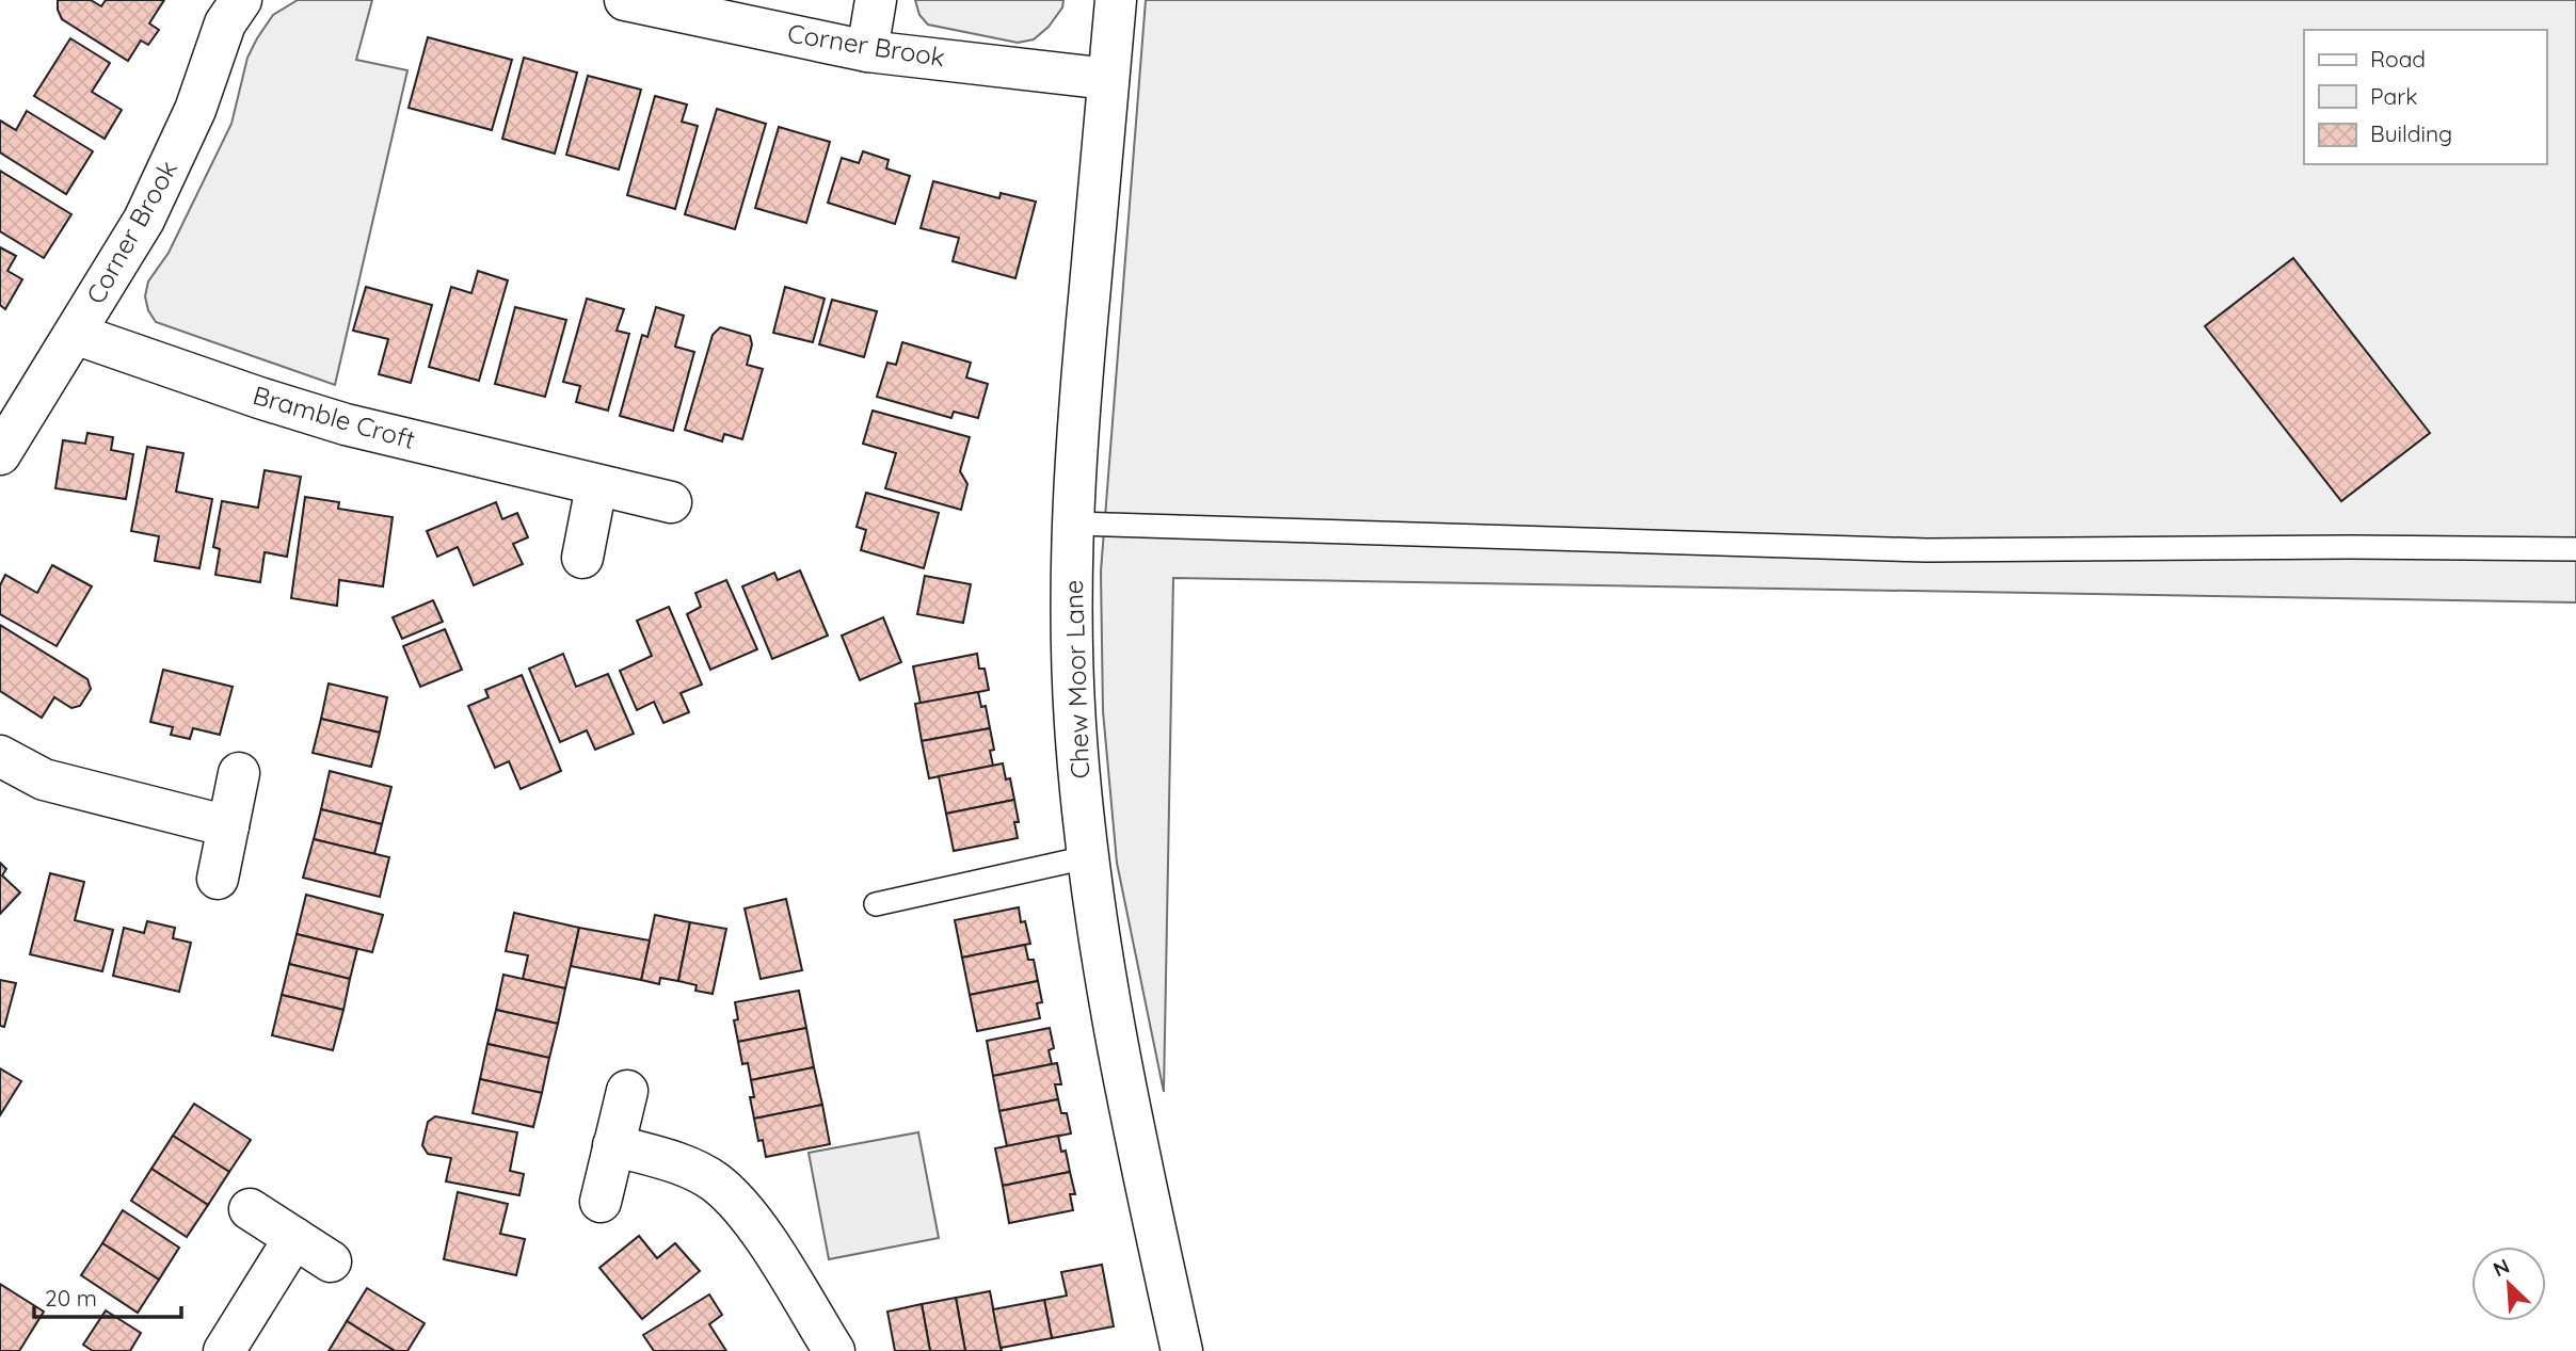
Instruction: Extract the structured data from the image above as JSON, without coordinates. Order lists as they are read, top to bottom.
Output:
{
  "streets": {
    "street": ["Corner Brook", "Bramble Croft", "Chew Moor Lane"]
  },
  "crossings": [
    ["Corner Brook", "Bramble Croft"],
    ["Corner Brook", "Chew Moor Lane"]
  ],
  "legend": ["Road", "Park", "Building"],
  "scale_bar": "20 m",
  "north": "top left"
}
